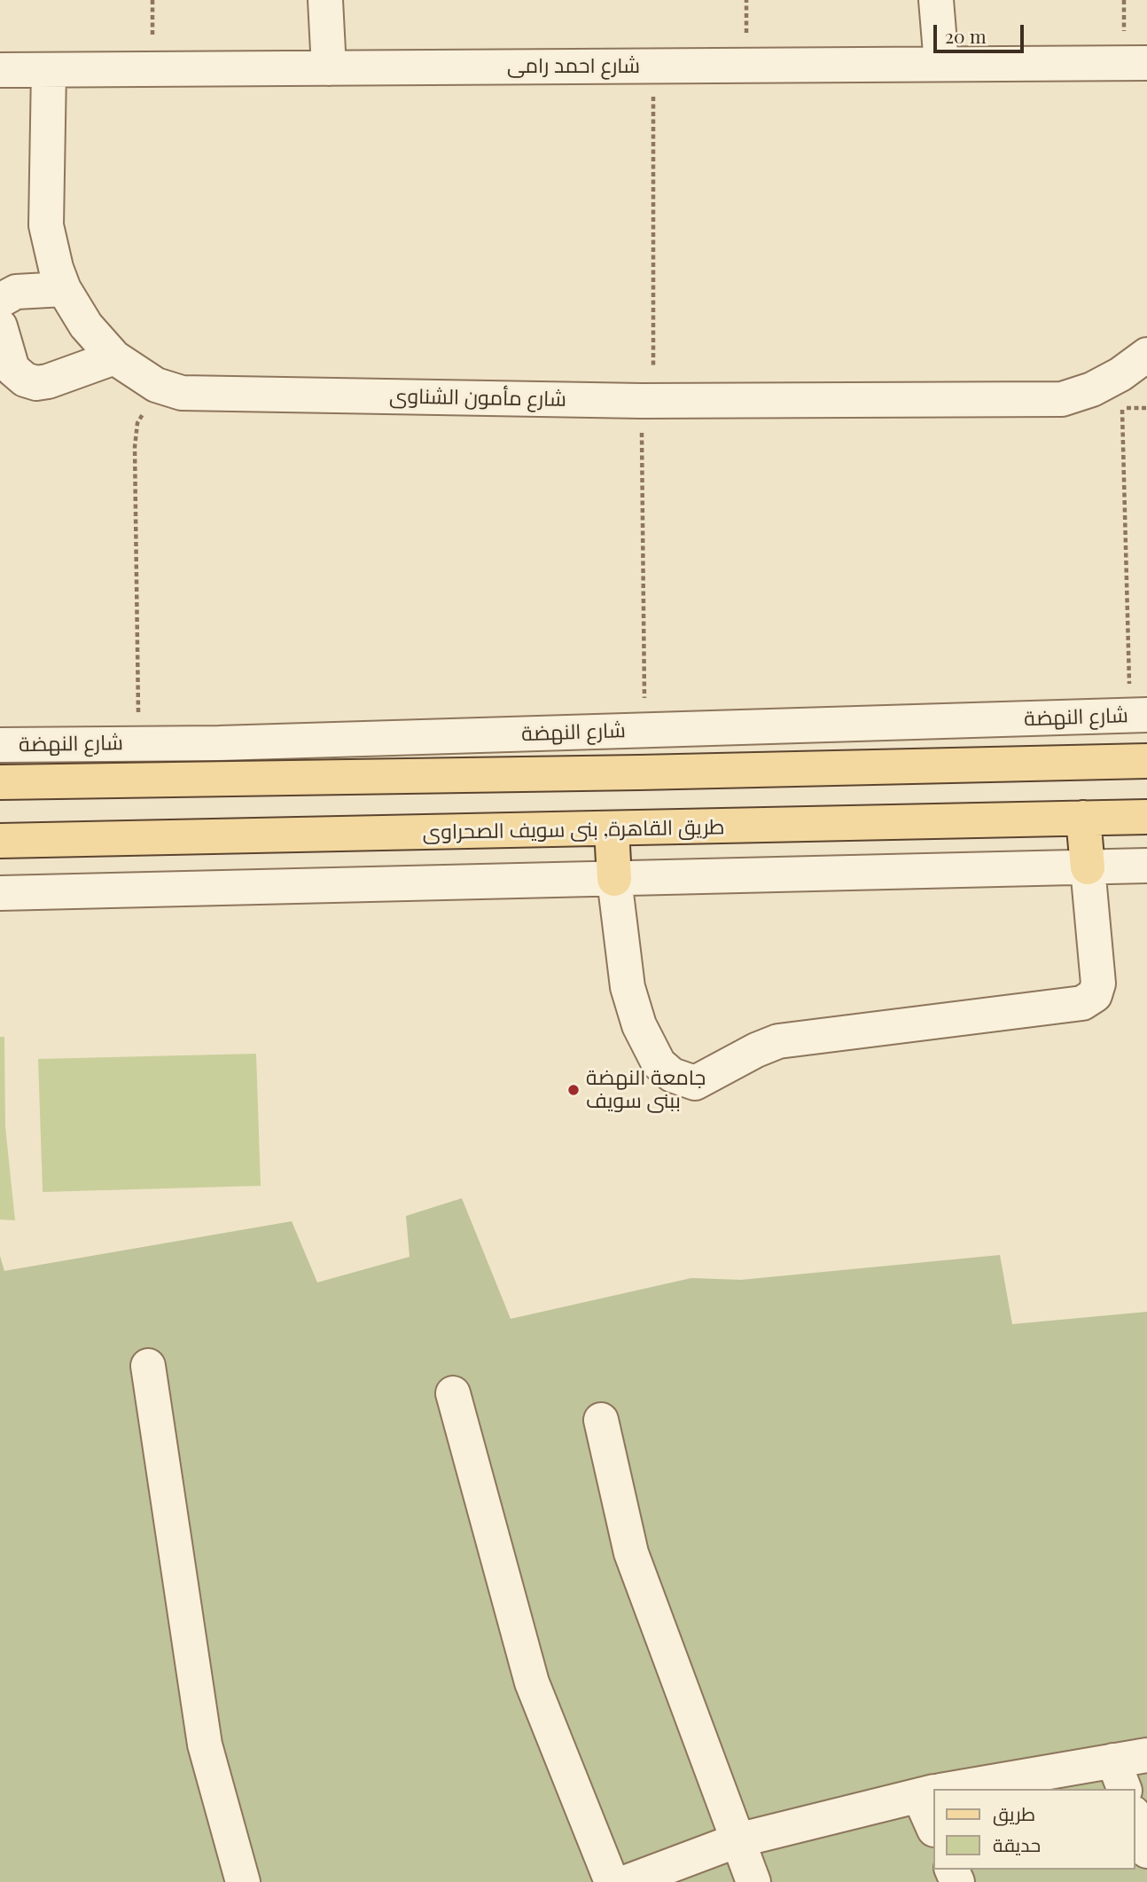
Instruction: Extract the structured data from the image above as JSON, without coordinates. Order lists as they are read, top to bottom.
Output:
{
  "streets": {
    "main road": ["طريق القاهرة, بنى سويف الصحراوى"],
    "street": ["شارع احمد رامى", "شارع مأمون الشناوى", "شارع النهضة"]
  },
  "crossings": [
    ["شارع احمد رامى", "شارع مأمون الشناوى"]
  ],
  "places": ["جامعة النهضة ببنى سويف"],
  "legend": ["طريق", "حديقة"],
  "scale_bar": "20 m"
}
